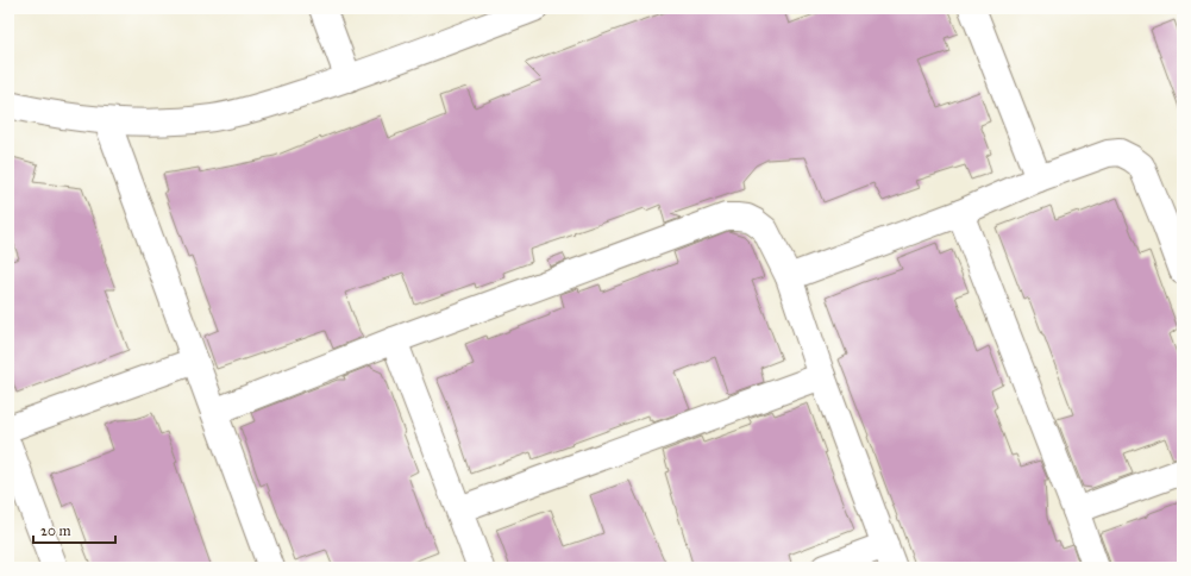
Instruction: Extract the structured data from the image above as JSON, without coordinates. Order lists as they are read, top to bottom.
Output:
{
  "scale_bar": "20 m"
}
